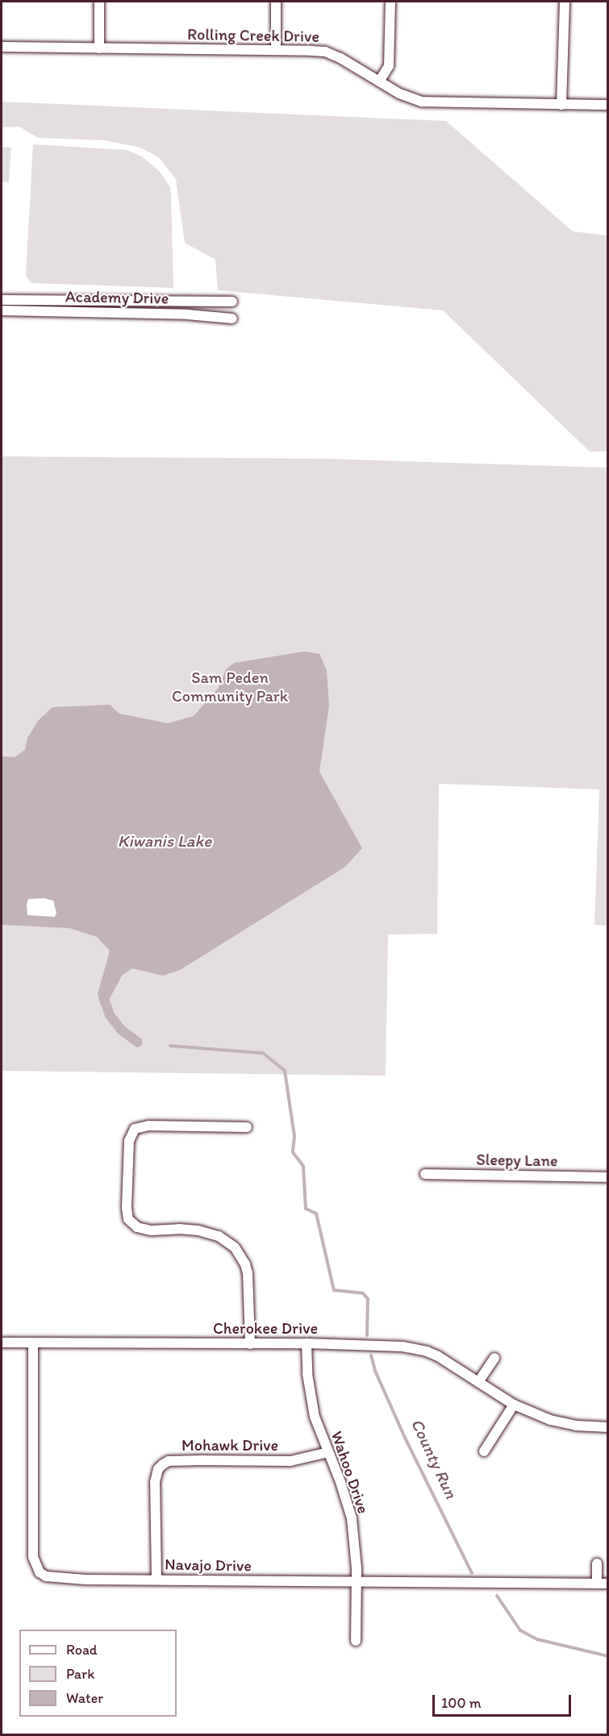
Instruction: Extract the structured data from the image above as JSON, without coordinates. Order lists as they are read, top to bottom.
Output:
{
  "streets": {
    "street": [
      "Rolling Creek Drive",
      "Academy Drive",
      "Sleepy Lane",
      "Cherokee Drive",
      "Mohawk Drive",
      "Wahoo Drive",
      "Navajo Drive"
    ]
  },
  "crossings": [
    ["Cherokee Drive", "Wahoo Drive"],
    ["Cherokee Drive", "Navajo Drive"],
    ["Mohawk Drive", "Wahoo Drive"],
    ["Mohawk Drive", "Navajo Drive"],
    ["Wahoo Drive", "Navajo Drive"]
  ],
  "water": ["Kiwanis Lake", "County Run"],
  "parks": ["Sam Peden Community Park"],
  "legend": ["Road", "Park", "Water"],
  "scale_bar": "100 m"
}
